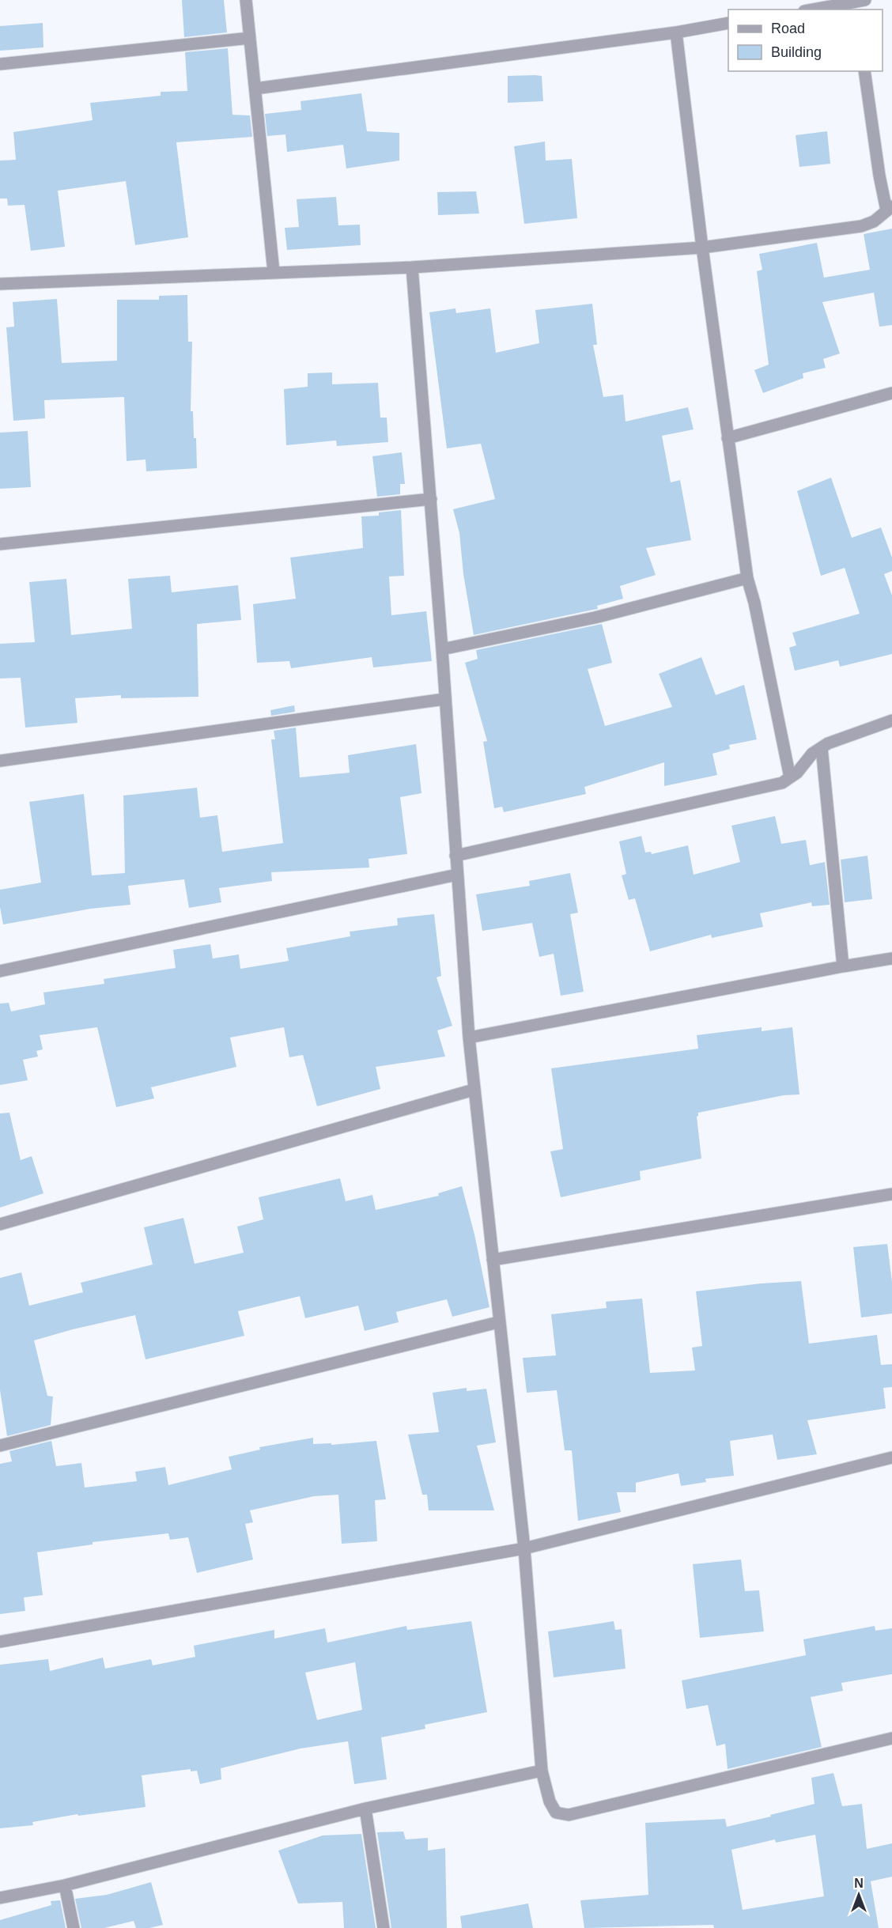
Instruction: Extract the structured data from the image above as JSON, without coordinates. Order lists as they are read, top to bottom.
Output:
{
  "legend": ["Road", "Building"],
  "north": "top"
}
